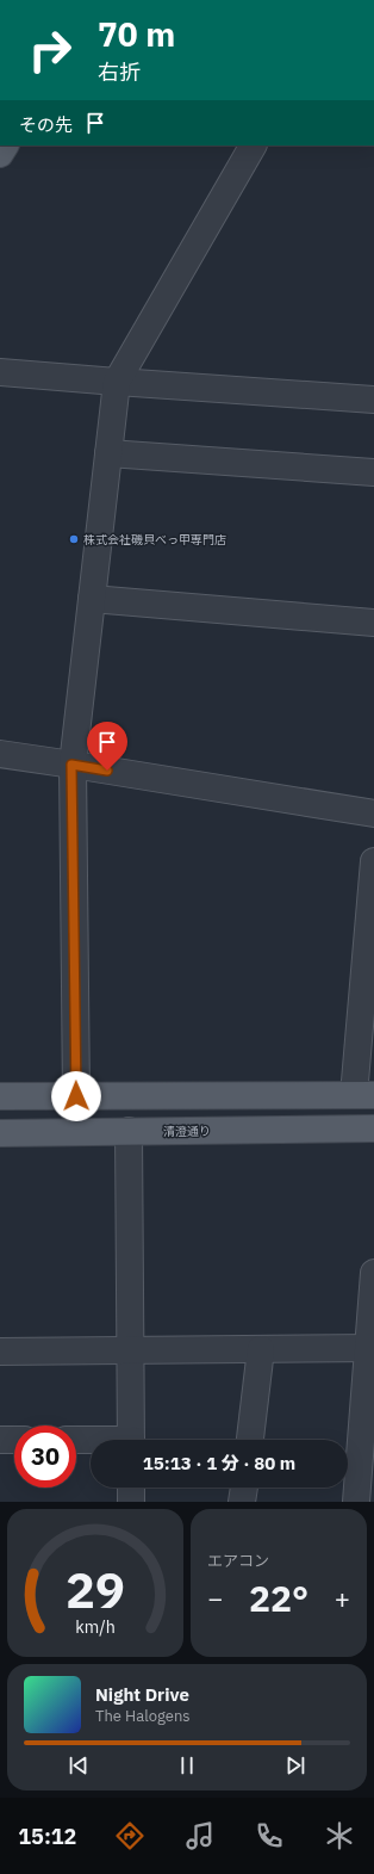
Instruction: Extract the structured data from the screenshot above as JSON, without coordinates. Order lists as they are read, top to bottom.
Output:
{
  "streets": {
    "main road": ["清澄通り"]
  },
  "places": ["株式会社磯貝べっ甲専門店"],
  "page": {
    "turn": ["70 m", "右折"],
    "then": "その先",
    "limit": "30",
    "trip": "15:13 · 1 分 · 80 m",
    "tile": "エアコン",
    "heat": ["−", "22°", "+"],
    "song": ["Night Drive", "The Halogens"],
    "tabs": "15:12",
    "gauge": ["29", "km/h"]
  }
}
